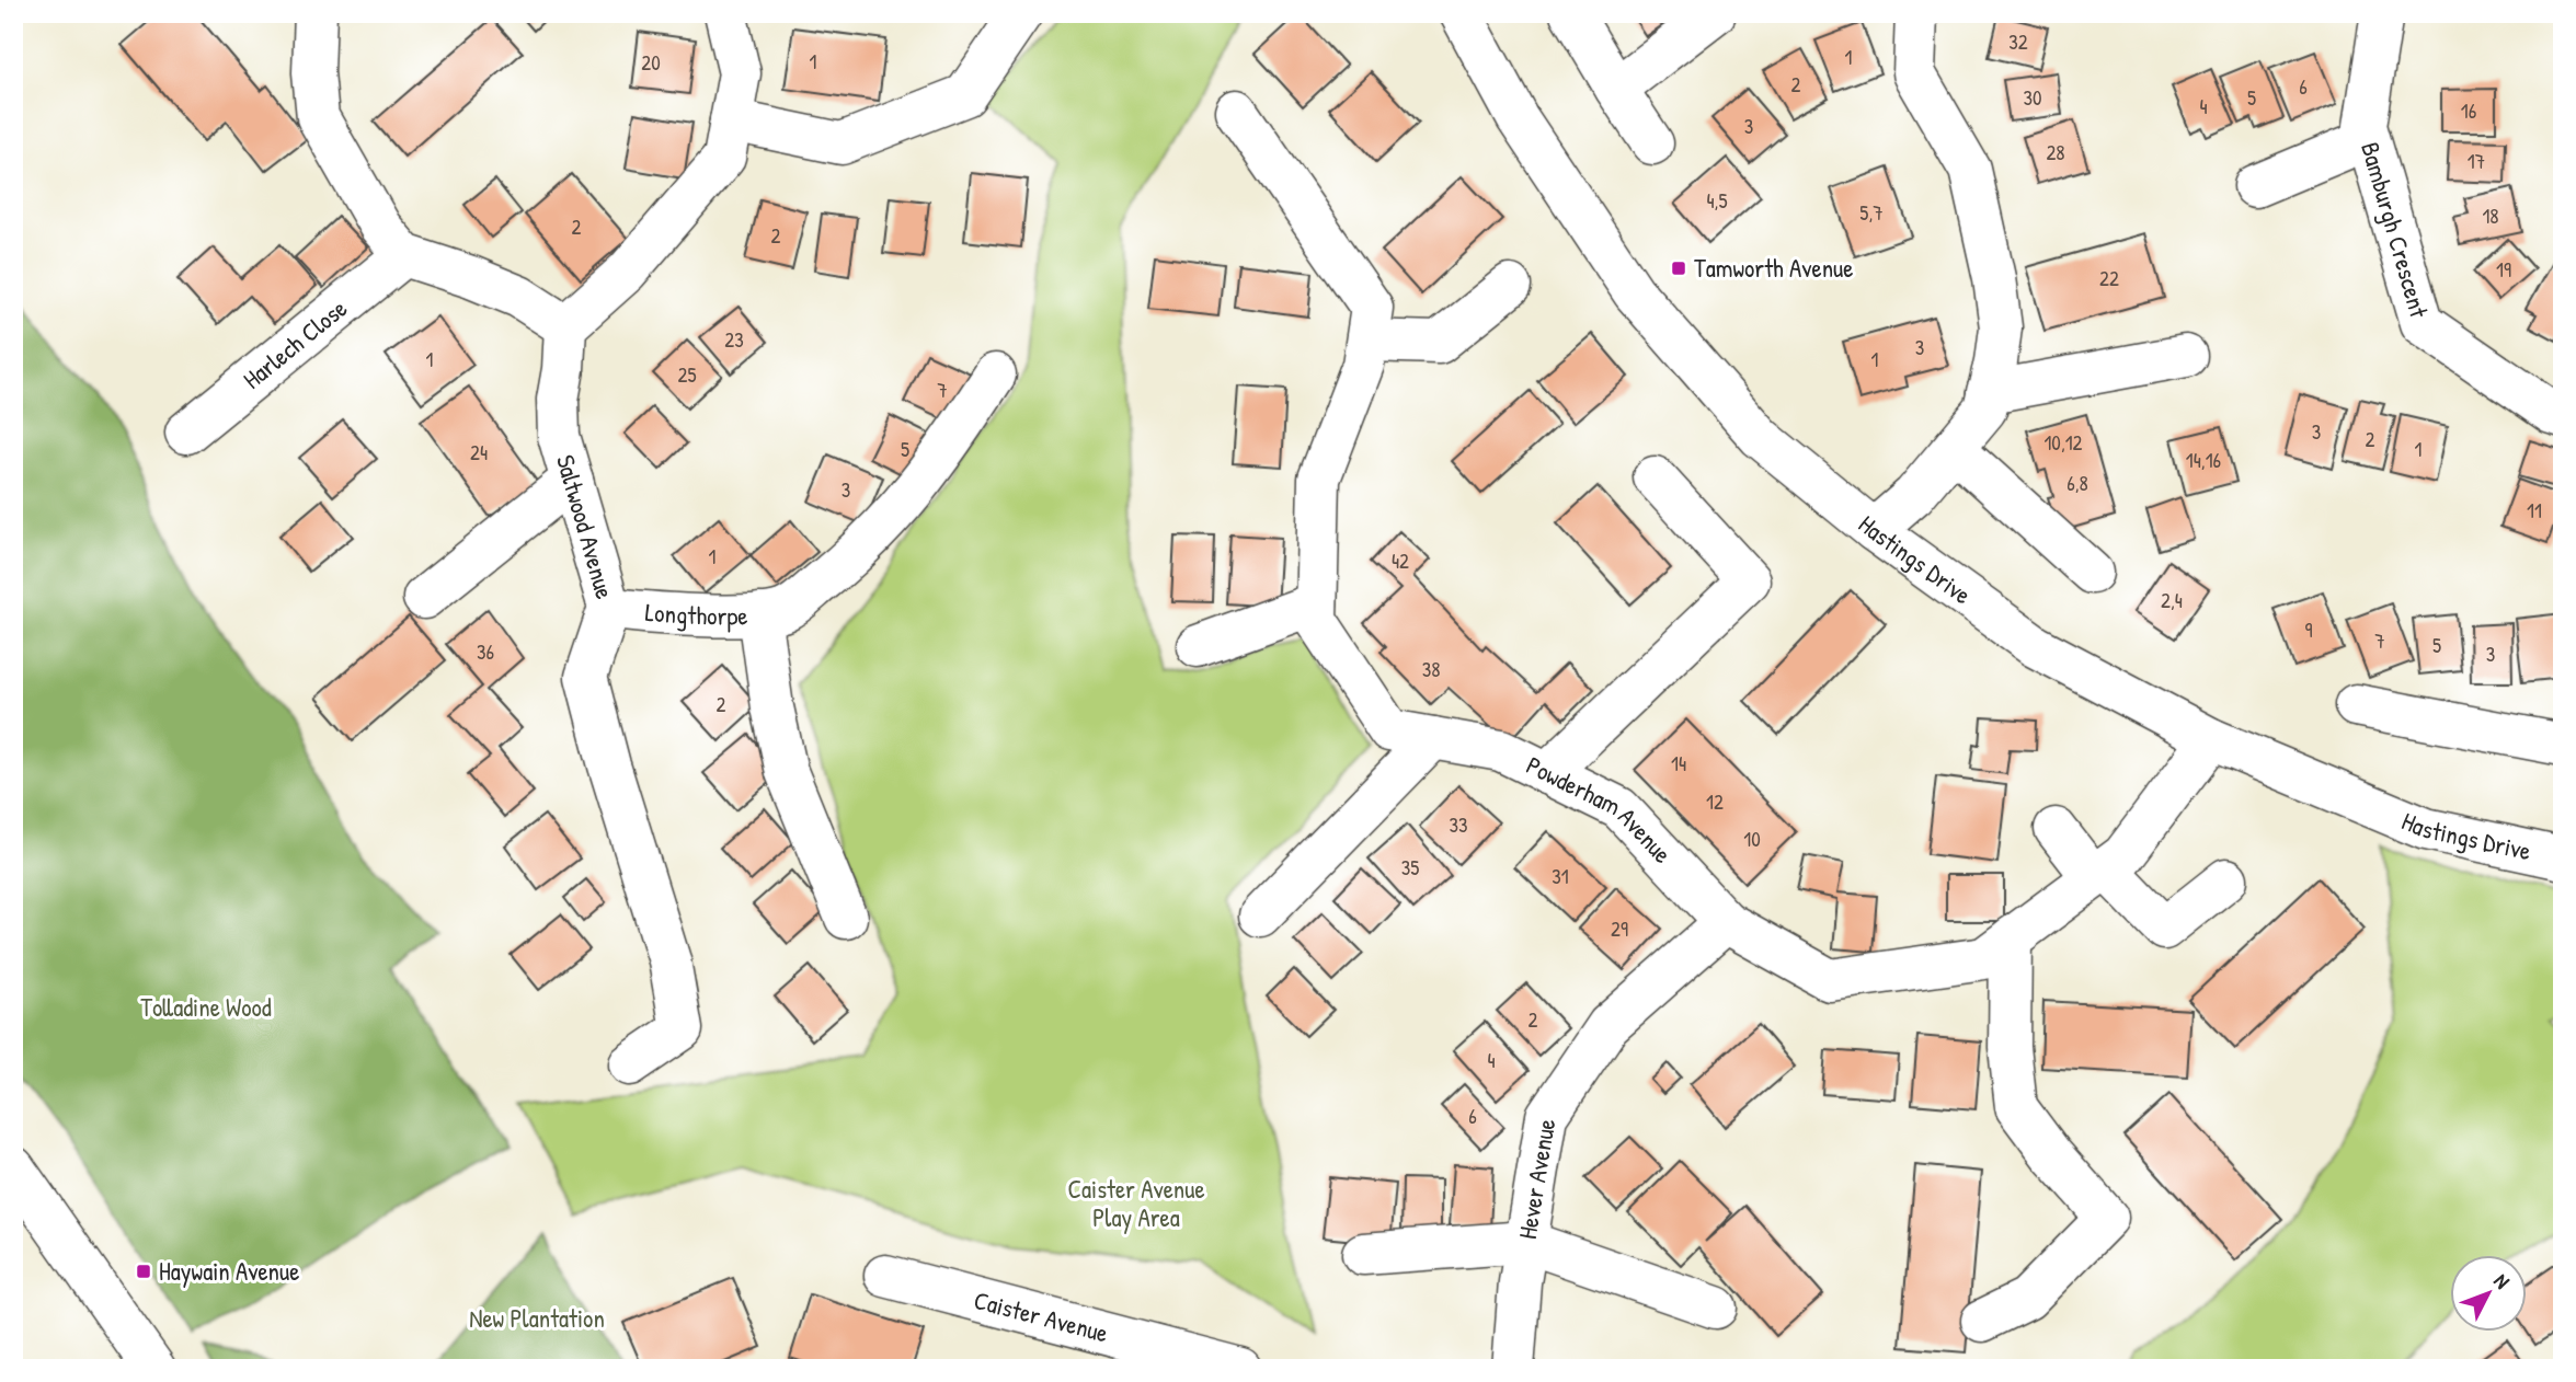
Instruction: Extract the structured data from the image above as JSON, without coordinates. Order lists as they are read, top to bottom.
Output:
{
  "streets": {
    "street": [
      "Bamburgh Crescent",
      "Harlech Close",
      "Saltwood Avenue",
      "Hastings Drive",
      "Longthorpe",
      "Powderham Avenue",
      "Hever Avenue",
      "Caister Avenue"
    ]
  },
  "crossings": [
    ["Saltwood Avenue", "Longthorpe"],
    ["Hastings Drive", "Powderham Avenue"],
    ["Powderham Avenue", "Hever Avenue"]
  ],
  "parks": ["Tolladine Wood", "Caister Avenue Play Area", "New Plantation"],
  "places": {
    "transit": ["Tamworth Avenue", "Haywain Avenue"]
  },
  "house_numbers": [
    "32",
    "1",
    "1",
    "20",
    "2",
    "6",
    "30",
    "5",
    "4",
    "16",
    "3",
    "28",
    "17",
    "4,5",
    "5,7",
    "18",
    "2",
    "2",
    "19",
    "22",
    "23",
    "3",
    "1",
    "1",
    "25",
    "7",
    "3",
    "2",
    "10,12",
    "5",
    "1",
    "24",
    "14,16",
    "6,8",
    "3",
    "11",
    "1",
    "42",
    "2,4",
    "9",
    "7",
    "5",
    "36",
    "3",
    "38",
    "2",
    "14",
    "12",
    "33",
    "10",
    "35",
    "31",
    "29",
    "2",
    "4",
    "6"
  ],
  "north": "top right"
}
